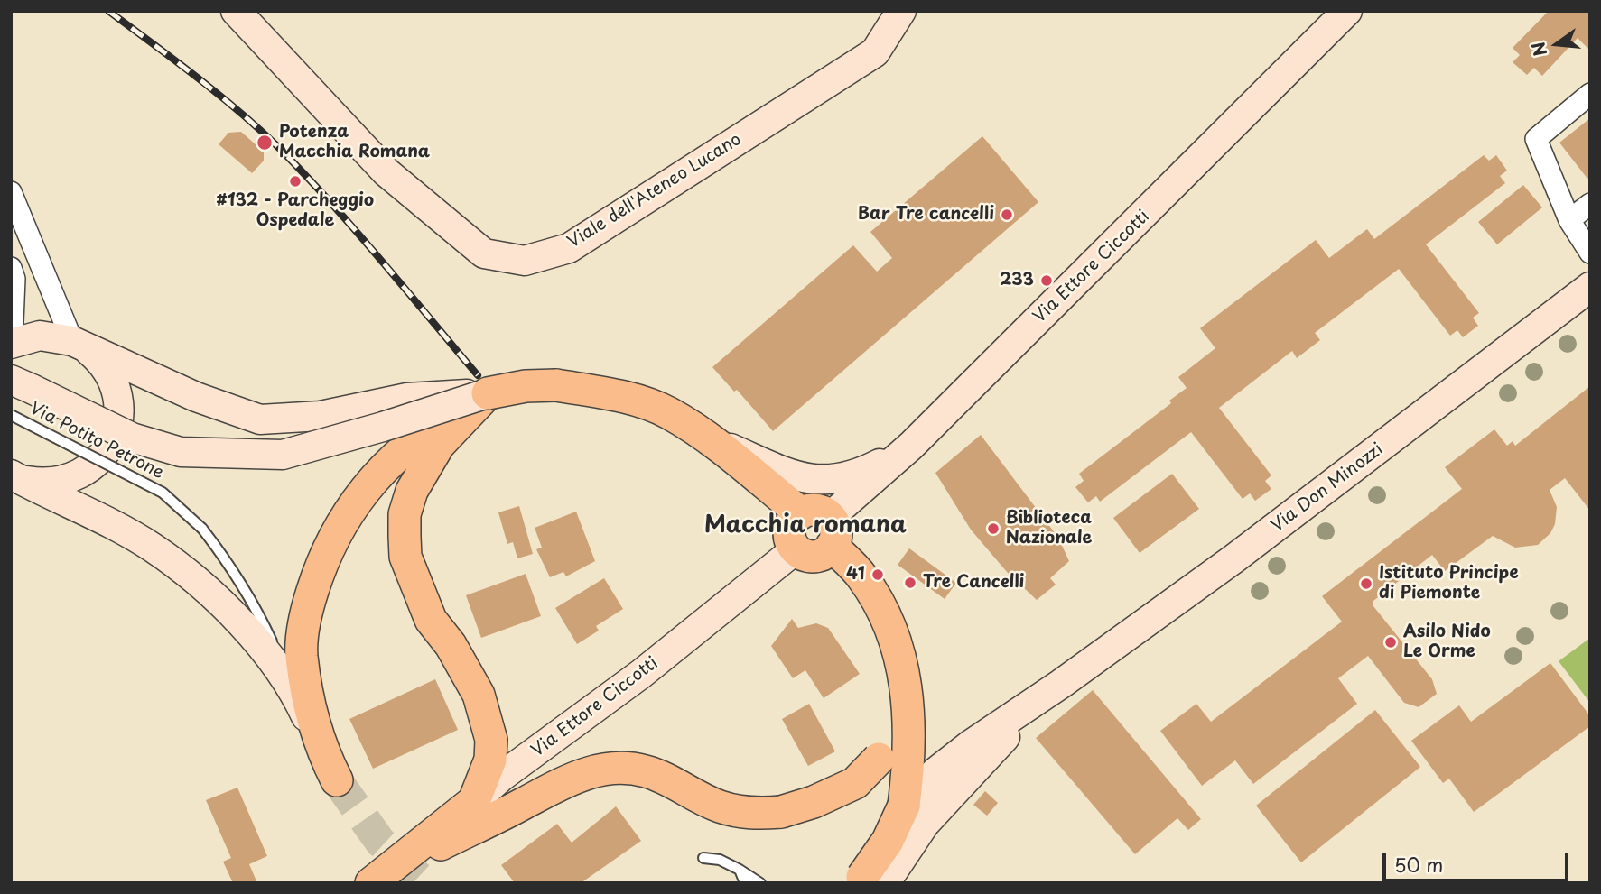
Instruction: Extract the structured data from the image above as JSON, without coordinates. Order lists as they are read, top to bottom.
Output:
{
  "streets": {
    "main road": ["Viale dell'Ateneo Lucano", "Via Ettore Ciccotti", "Via Don Minozzi"],
    "lane": ["Via Potito Petrone"]
  },
  "districts": ["Macchia romana"],
  "places": [
    "Potenza Macchia Romana",
    "#132 - Parcheggio Ospedale",
    "Bar Tre cancelli",
    "233",
    "Biblioteca Nazionale",
    "41",
    "Tre Cancelli",
    "Istituto Principe di Piemonte",
    "Asilo Nido Le Orme"
  ],
  "scale_bar": "50 m",
  "north": "left"
}
